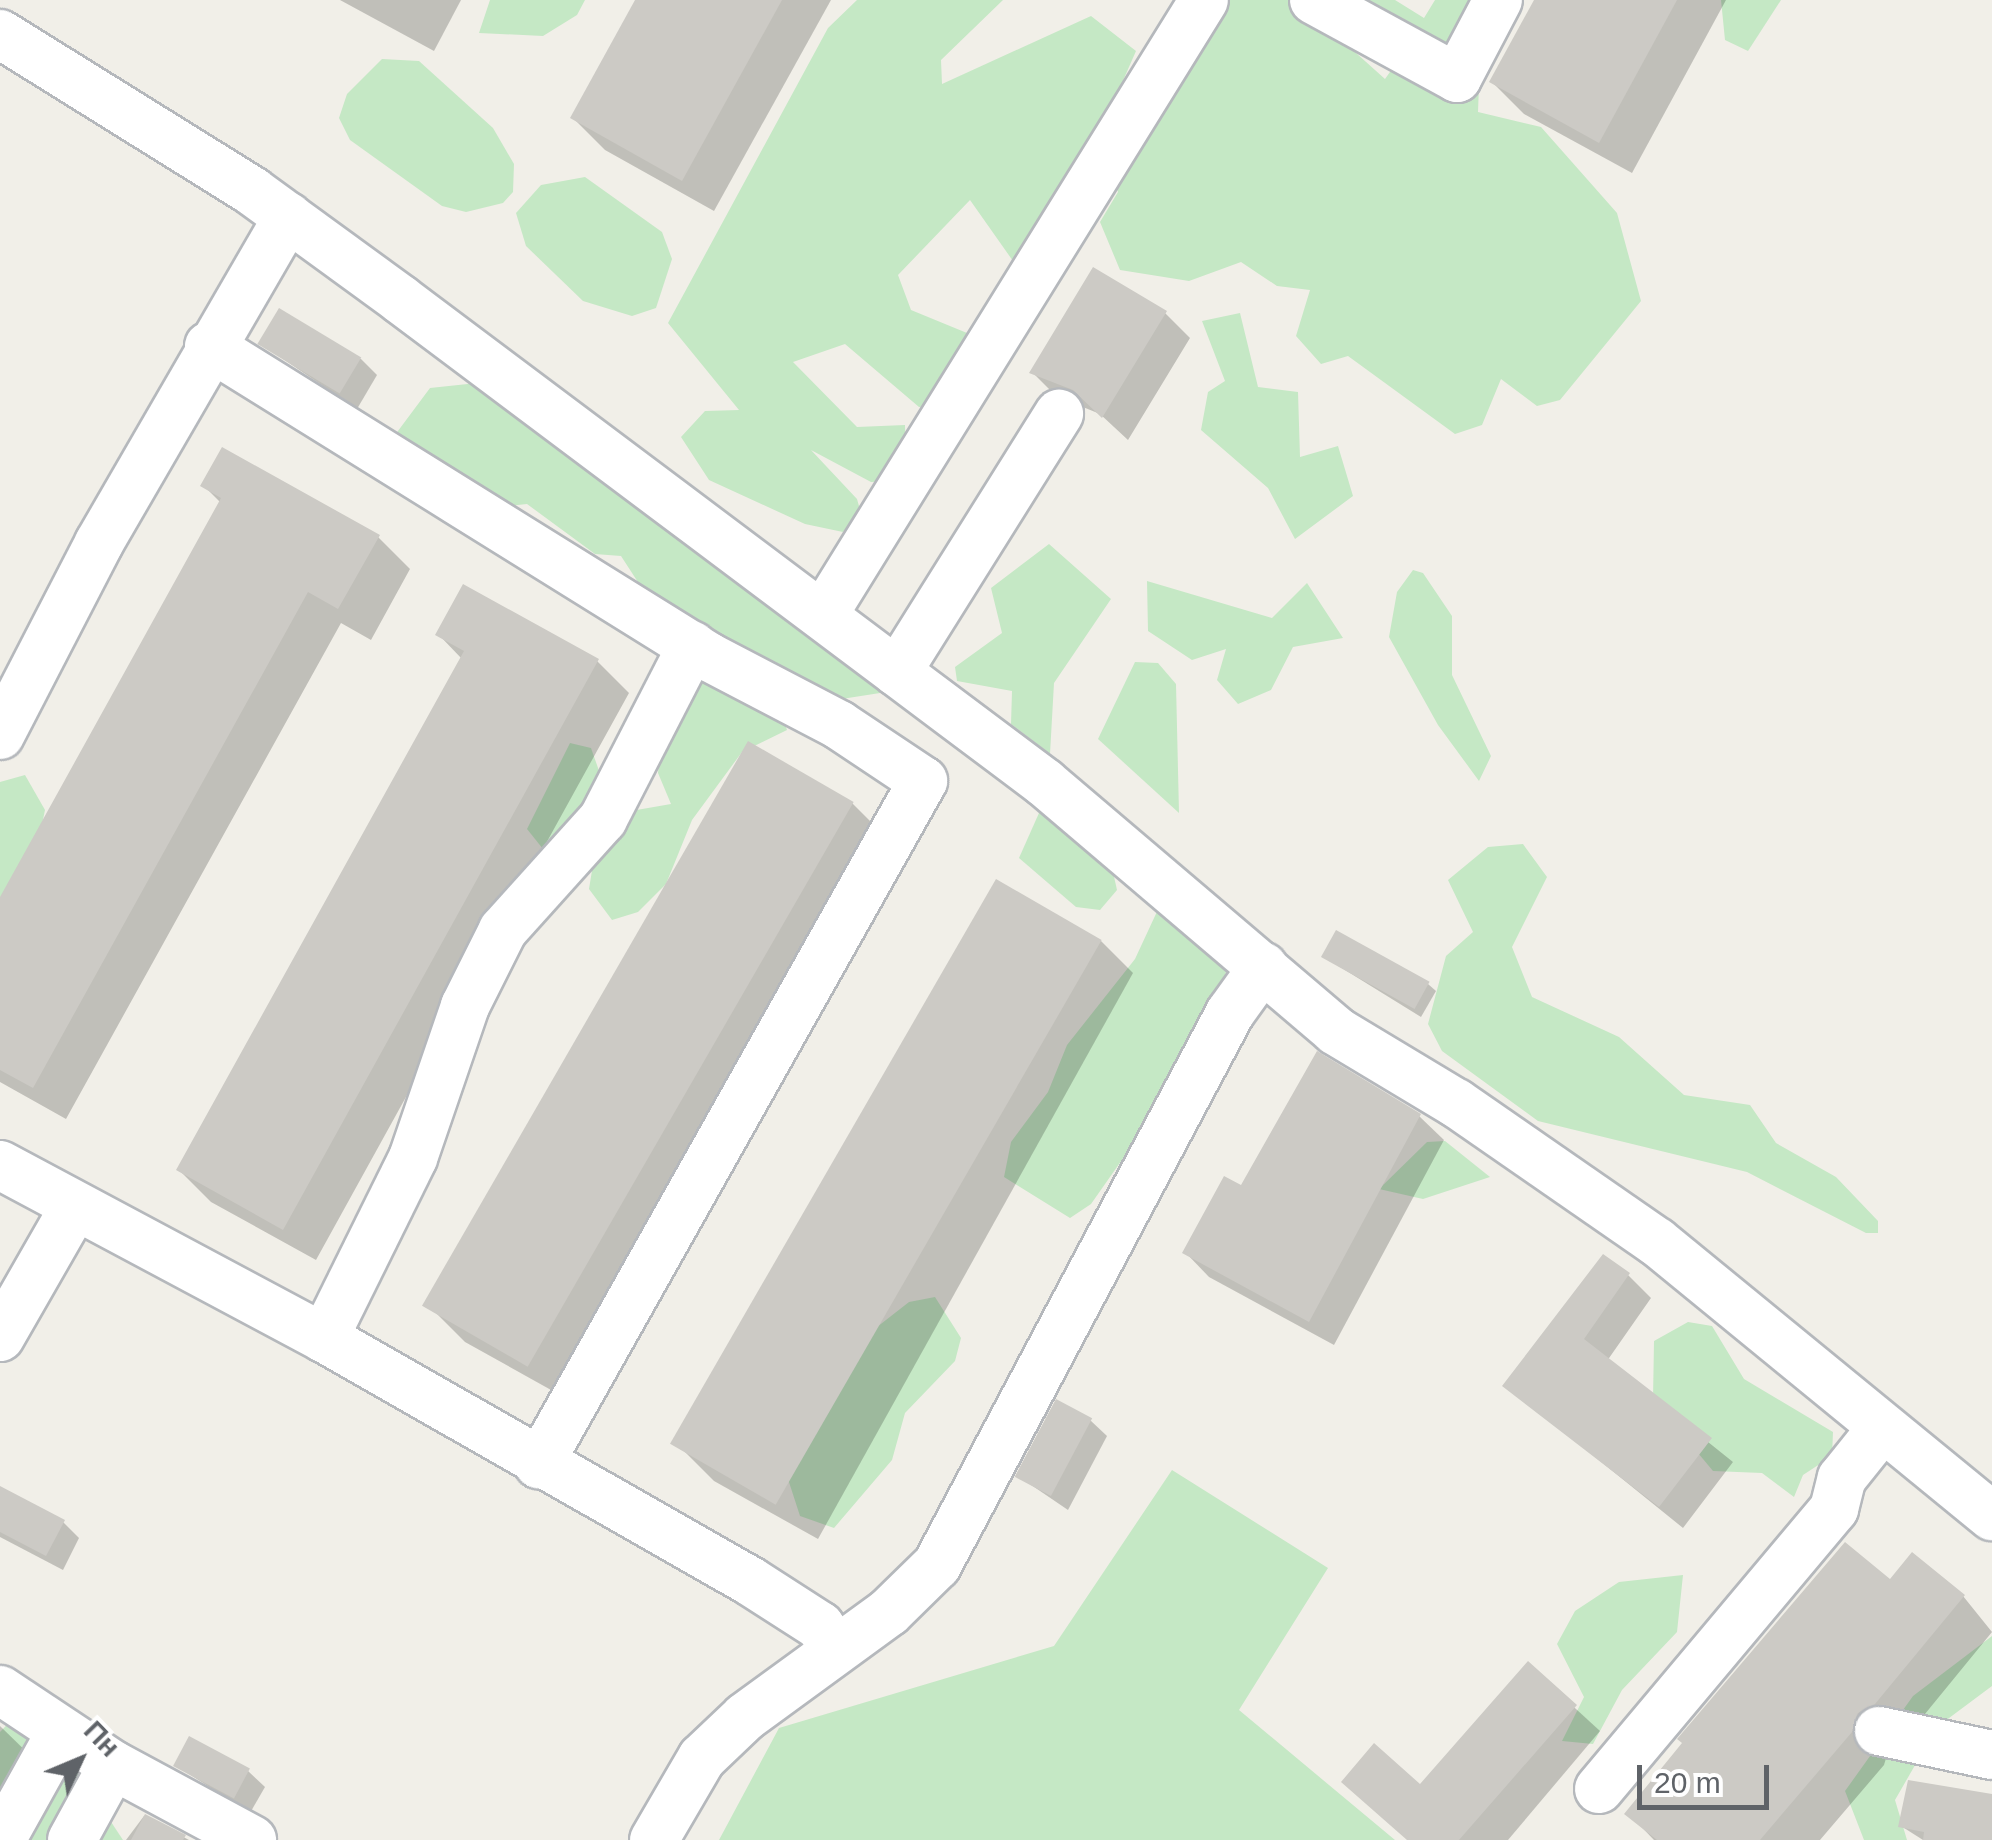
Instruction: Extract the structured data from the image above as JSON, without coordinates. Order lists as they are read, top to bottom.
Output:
{
  "scale_bar": "20 m",
  "north": "top right"
}
